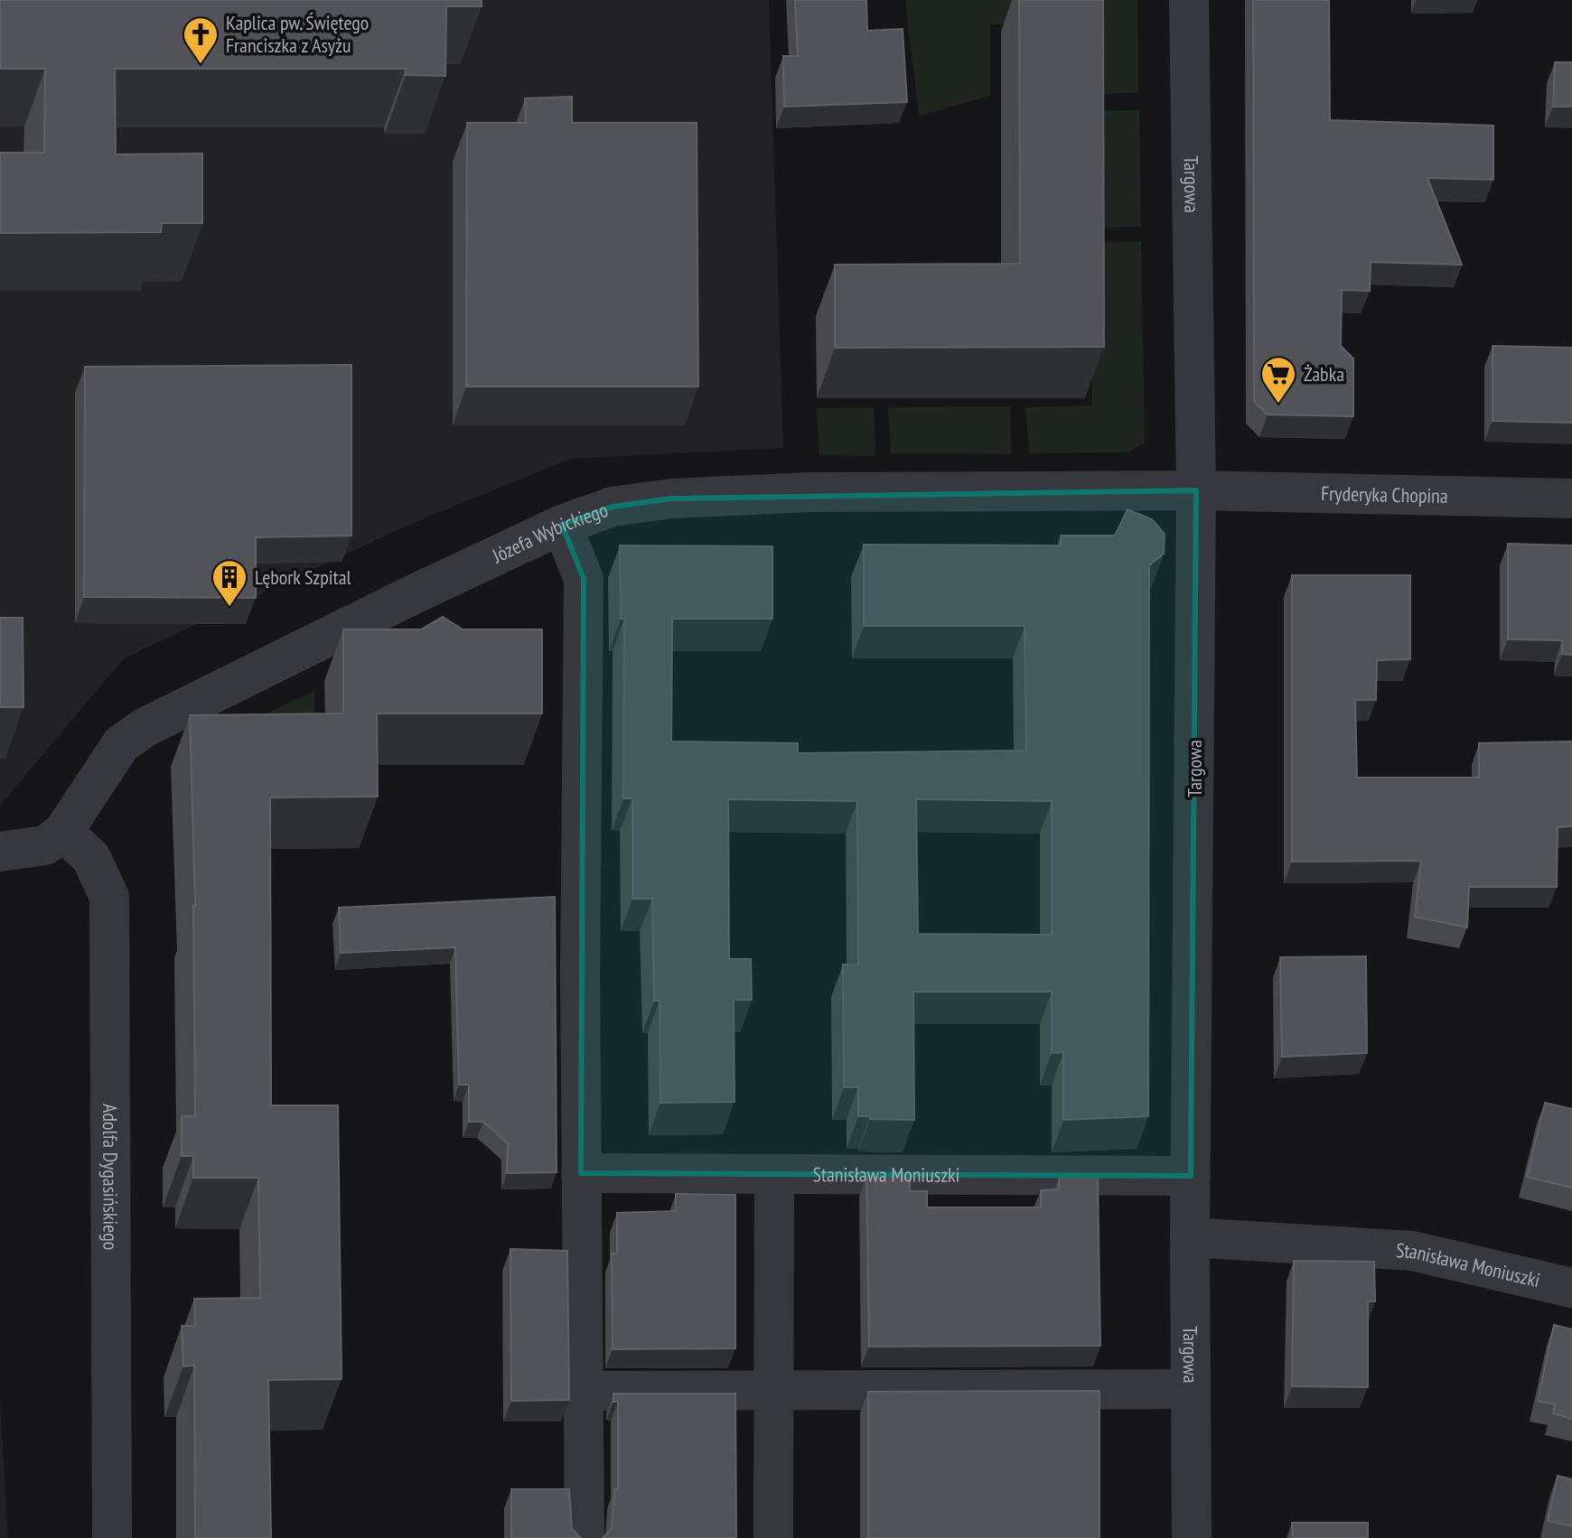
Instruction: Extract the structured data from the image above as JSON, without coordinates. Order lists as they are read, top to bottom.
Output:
{
  "streets": {
    "street": [
      "Targowa",
      "Fryderyka Chopina",
      "Józefa Wybickiego",
      "Stanisława Moniuszki",
      "Adolfa Dygasińskiego"
    ]
  },
  "crossings": [
    ["Targowa", "Fryderyka Chopina"],
    ["Targowa", "Józefa Wybickiego"],
    ["Targowa", "Stanisława Moniuszki"],
    ["Fryderyka Chopina", "Józefa Wybickiego"],
    ["Józefa Wybickiego", "Adolfa Dygasińskiego"]
  ],
  "places": {
    "church": ["Kaplica pw. Świętego Franciszka z Asyżu"],
    "supermarket": ["Żabka"],
    "building": ["Lębork Szpital"]
  }
}
